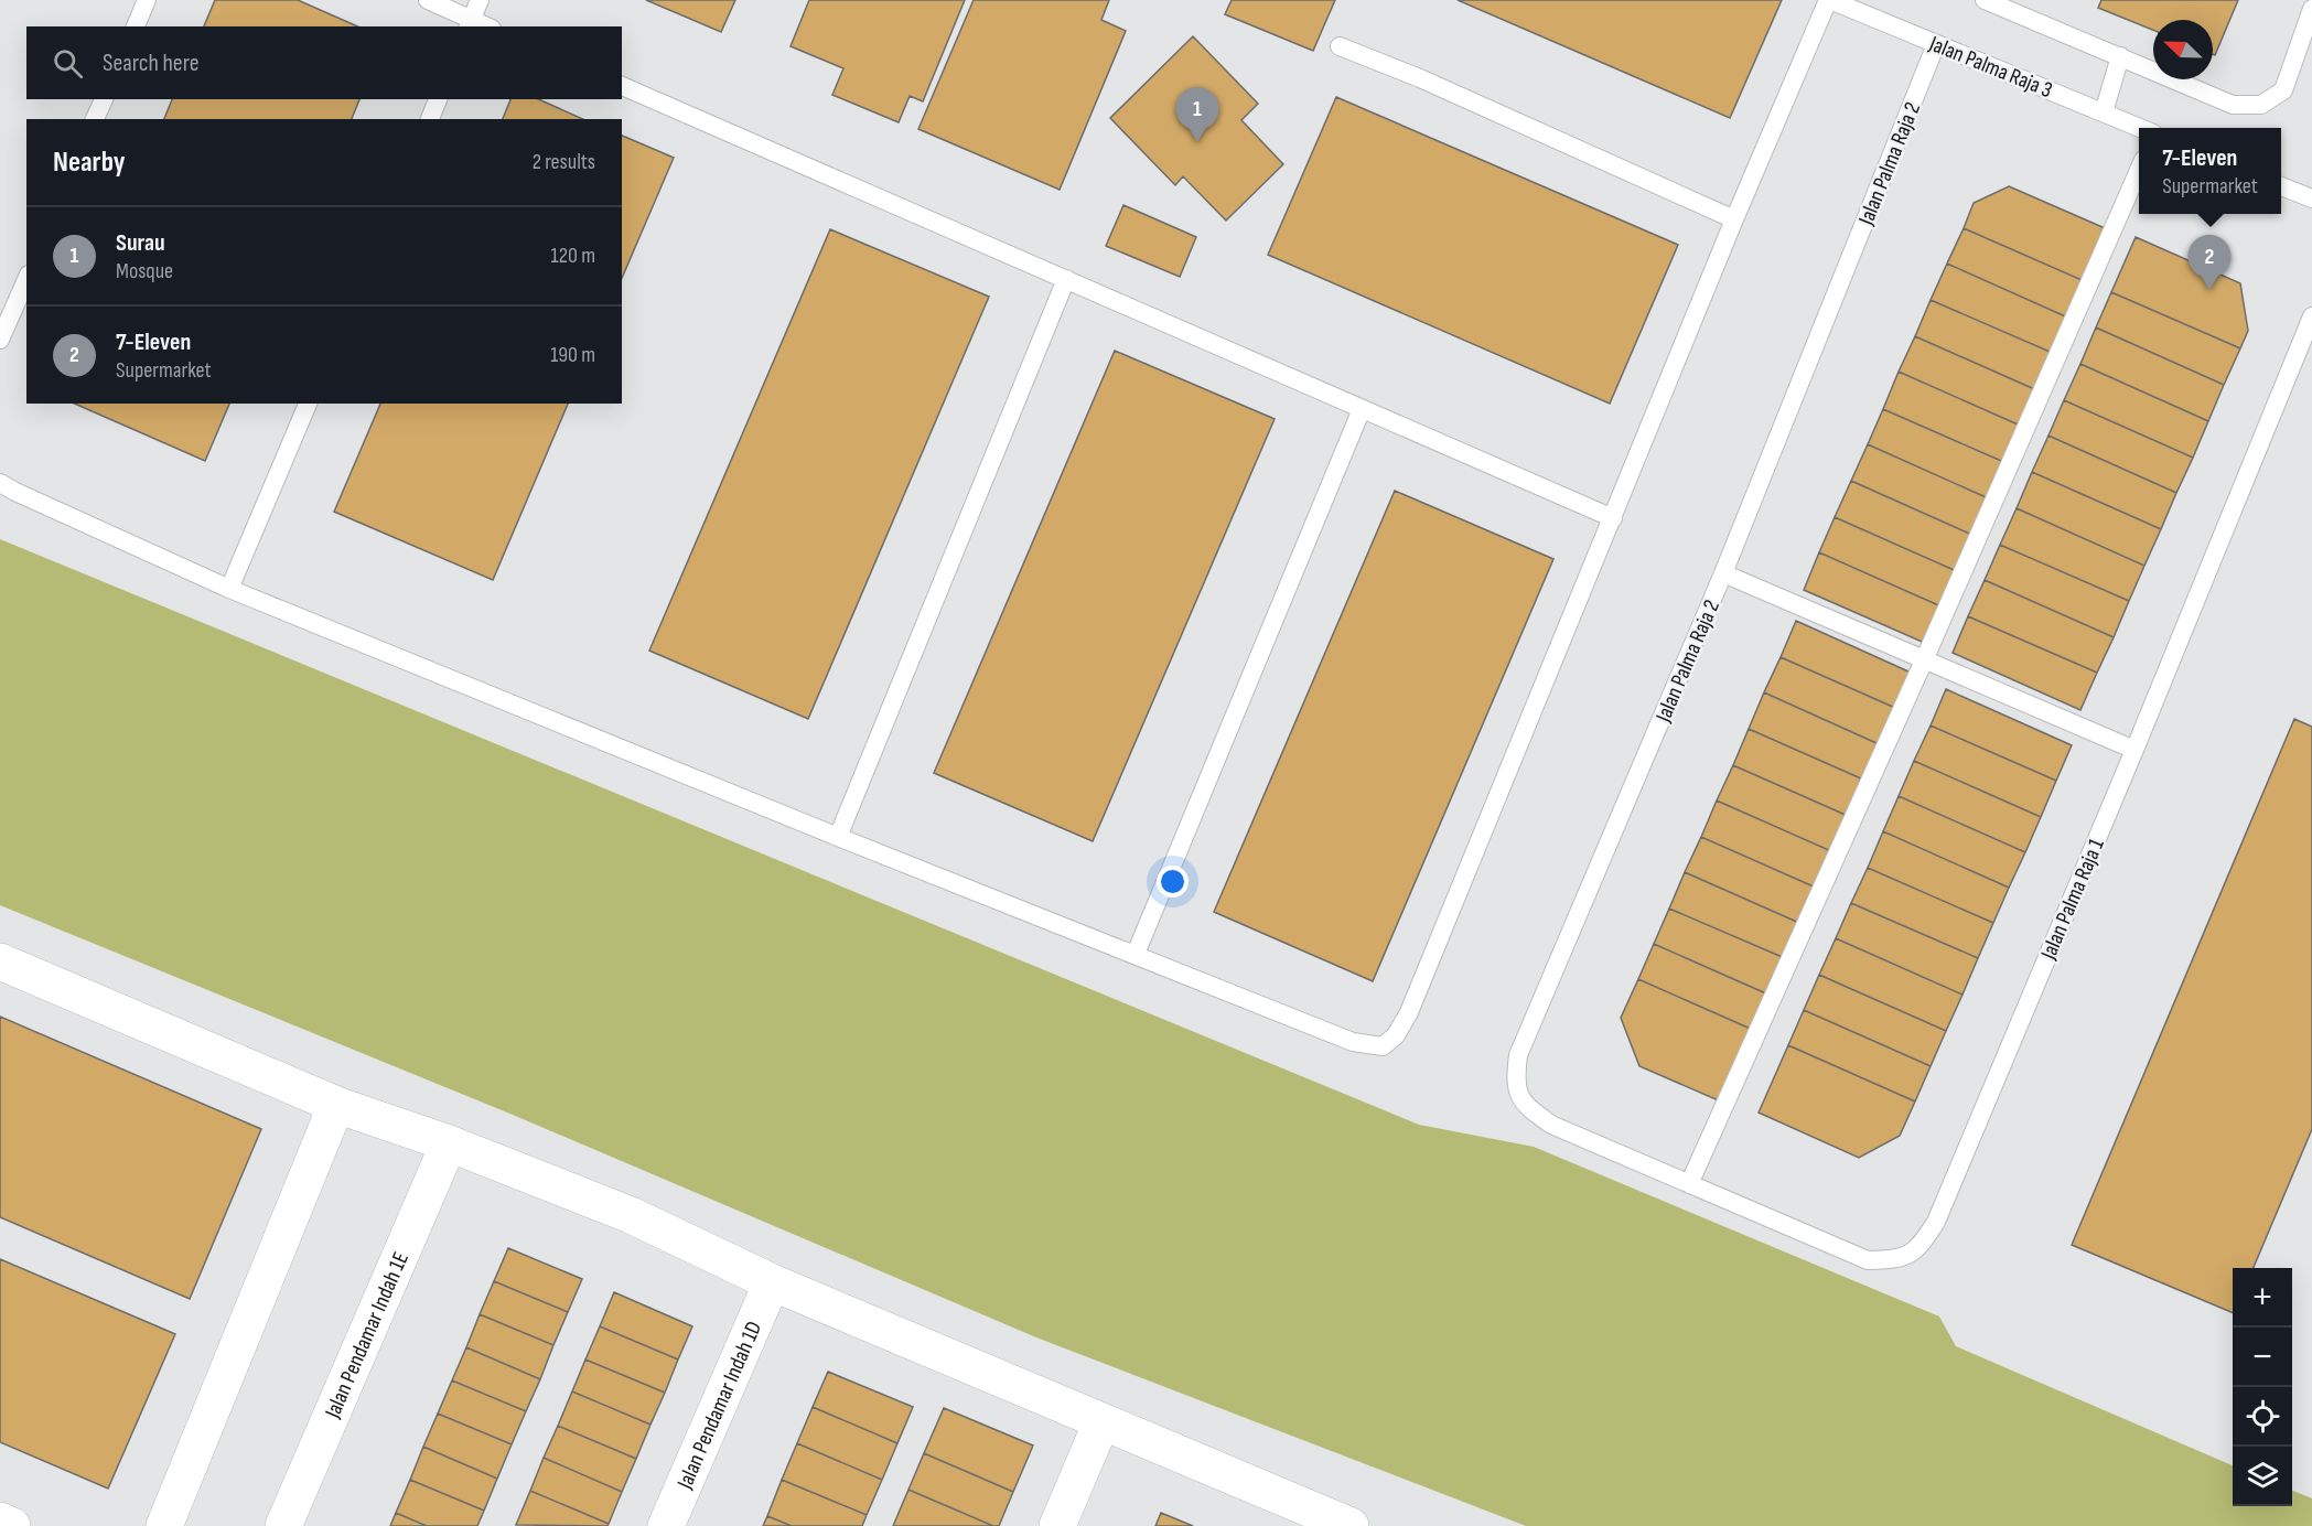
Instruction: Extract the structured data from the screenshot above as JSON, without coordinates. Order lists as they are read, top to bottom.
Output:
{
  "streets": {
    "street": ["Jalan Pendamar Indah 1E", "Jalan Pendamar Indah 1D"],
    "lane": ["Jalan Palma Raja 3", "Jalan Palma Raja 2", "Jalan Palma Raja 1"]
  },
  "crossings": [
    ["Jalan Palma Raja 3", "Jalan Palma Raja 2"],
    ["Jalan Palma Raja 2", "Jalan Palma Raja 1"]
  ],
  "north": "top left",
  "page": {
    "search": "Search here",
    "pins": ["1", "2"],
    "heading": ["Nearby", "2 results"],
    "popup": ["7-Eleven", "Supermarket"],
    "list": [
      {
        "mark": "1",
        "name": "Surau",
        "note": "Mosque",
        "value": "120 m"
      },
      {
        "mark": "2",
        "name": "7-Eleven",
        "note": "Supermarket",
        "value": "190 m"
      }
    ],
    "map_buttons": ["+", "−"]
  }
}
